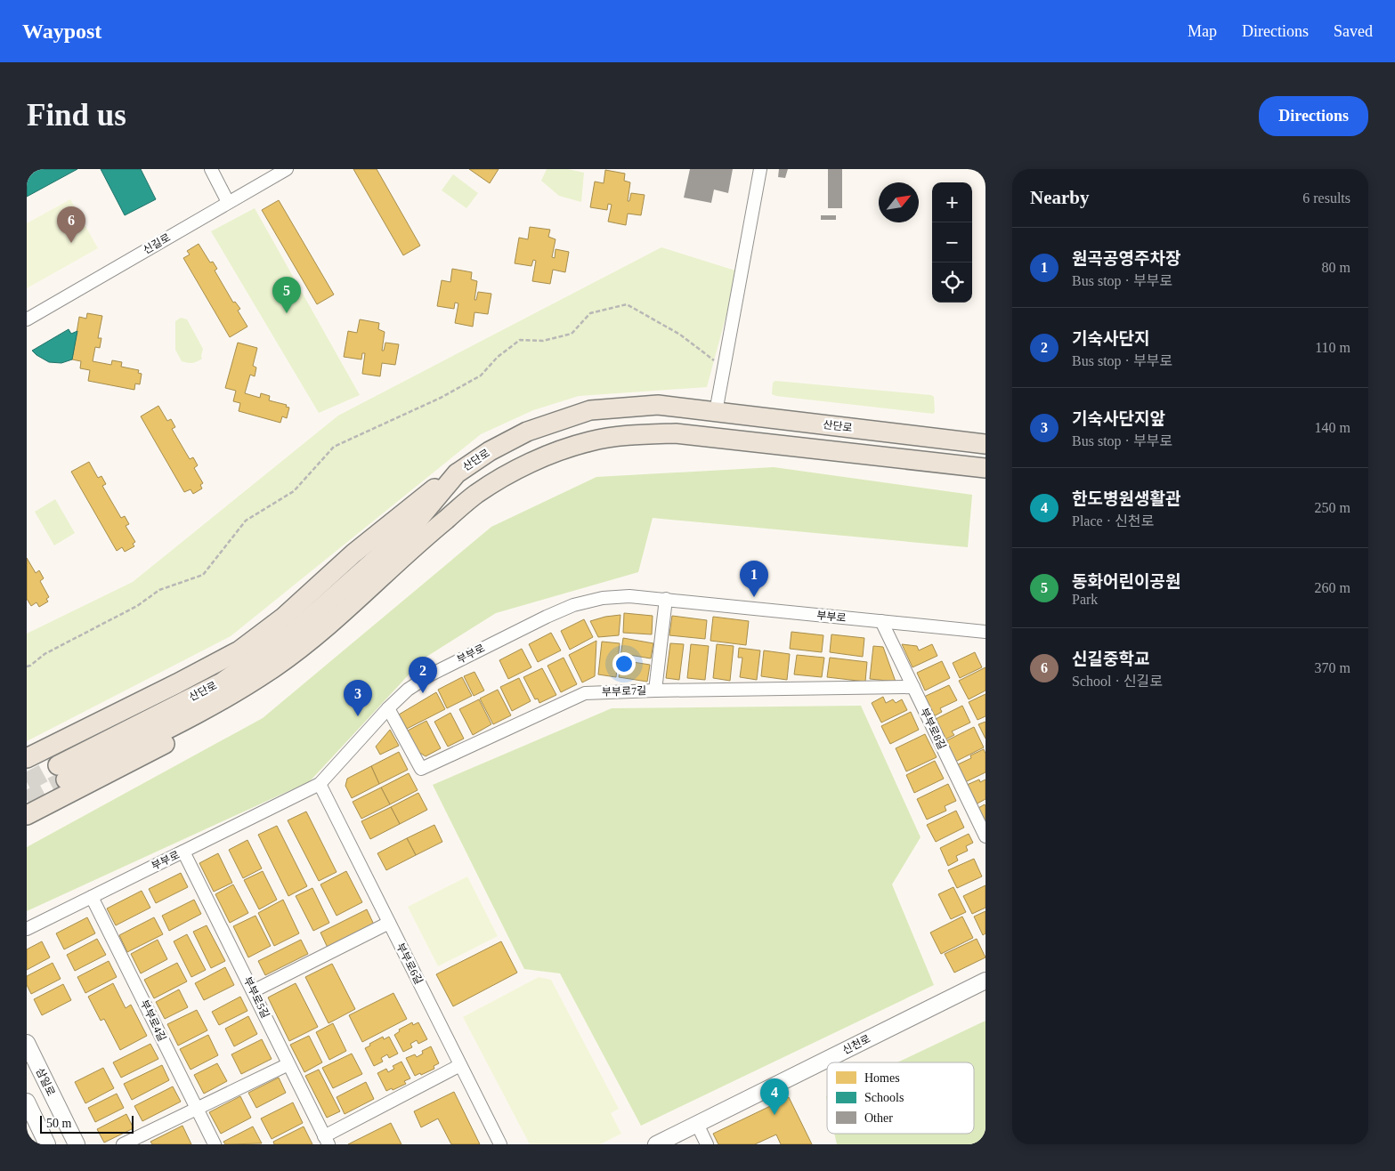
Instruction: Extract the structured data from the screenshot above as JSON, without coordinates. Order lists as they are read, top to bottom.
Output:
{
  "streets": {
    "main road": ["산단로"],
    "street": [
      "신길로",
      "부부로",
      "부부로7길",
      "부부로8길",
      "부부로6길",
      "부부로5길",
      "부부로4길",
      "신천로",
      "삼일로"
    ]
  },
  "crossings": [
    ["부부로", "부부로7길"],
    ["부부로", "부부로8길"],
    ["부부로", "부부로6길"],
    ["부부로", "부부로5길"],
    ["부부로", "부부로4길"],
    ["부부로7길", "부부로8길"]
  ],
  "legend": ["Homes", "Schools", "Other"],
  "scale_bar": "50 m",
  "north": "top right",
  "page": {
    "header": "Waypost",
    "nav": ["Map", "Directions", "Saved"],
    "buttons": "Directions",
    "title": "Find us",
    "heading": ["Nearby", "6 results"],
    "map_buttons": ["+", "−"],
    "pins": [
      "6",
      "5",
      "1",
      "2",
      "3",
      "4"
    ],
    "list": [
      {
        "mark": "1",
        "name": "원곡공영주차장",
        "note": "Bus stop · 부부로",
        "value": "80 m"
      },
      {
        "mark": "2",
        "name": "기숙사단지",
        "note": "Bus stop · 부부로",
        "value": "110 m"
      },
      {
        "mark": "3",
        "name": "기숙사단지앞",
        "note": "Bus stop · 부부로",
        "value": "140 m"
      },
      {
        "mark": "4",
        "name": "한도병원생활관",
        "note": "Place · 신천로",
        "value": "250 m"
      },
      {
        "mark": "5",
        "name": "동화어린이공원",
        "note": "Park",
        "value": "260 m"
      },
      {
        "mark": "6",
        "name": "신길중학교",
        "note": "School · 신길로",
        "value": "370 m"
      }
    ],
    "scale": "50 m"
  }
}
